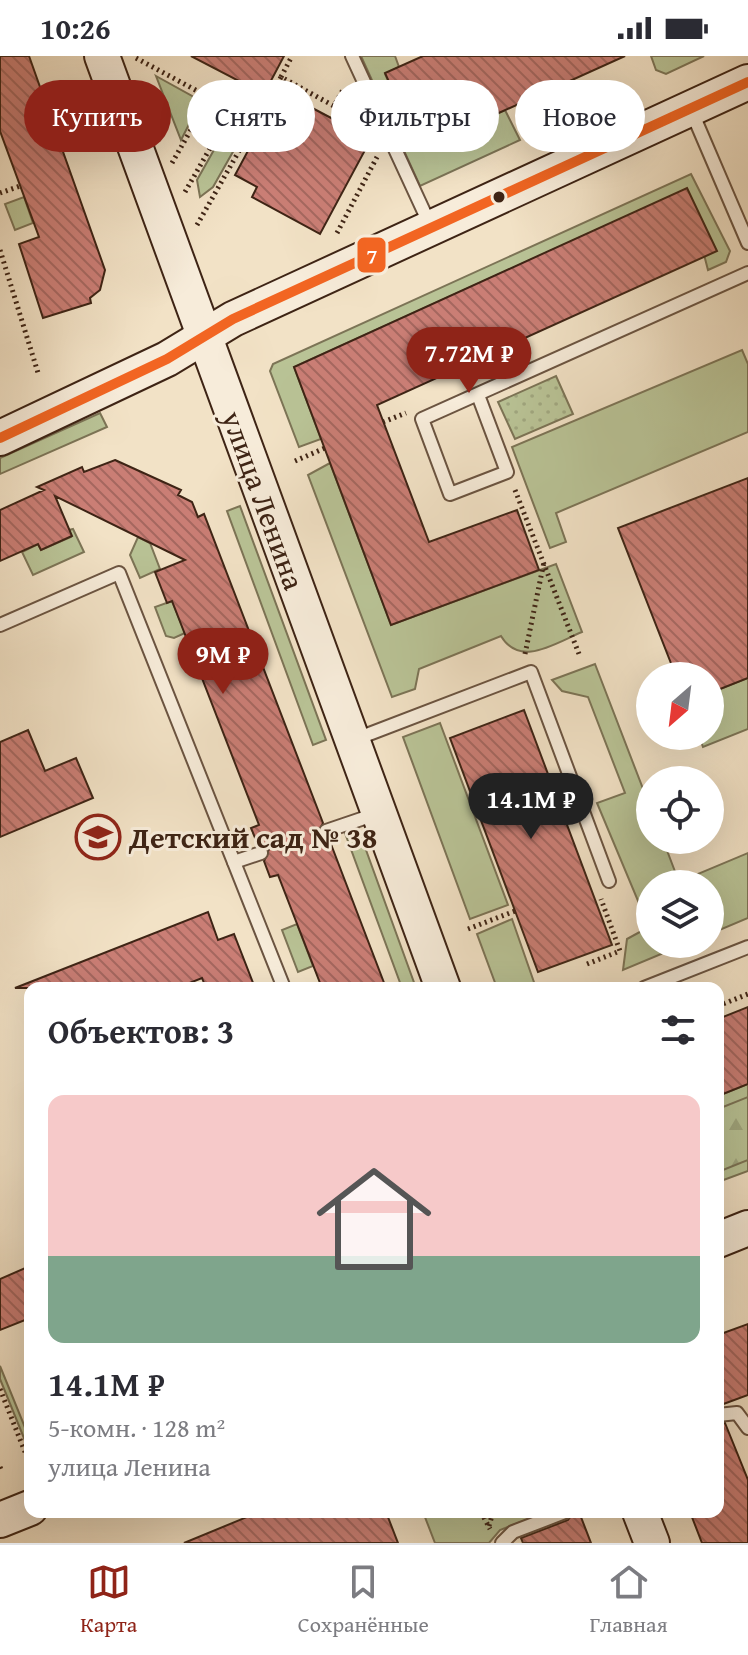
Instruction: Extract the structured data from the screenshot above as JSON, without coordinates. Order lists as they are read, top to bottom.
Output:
{
  "streets": {
    "street": ["улица Ленина"]
  },
  "places": {
    "school or university": ["Детский сад № 38"]
  },
  "lines": ["transit line 7"],
  "north": "bottom left",
  "page": {
    "status": "10:26",
    "chip": [
      "Купить",
      "Снять",
      "Фильтры",
      "Новое"
    ],
    "price": ["7.72M ₽", "9M ₽", "14.1M ₽"],
    "heading": "Объектов: 3",
    "list": [
      {
        "name": "14.1M ₽",
        "note": "5-комн. · 128 m² · улица Ленина"
      }
    ],
    "tabs": ["Карта", "Сохранённые", "Главная"]
  }
}
